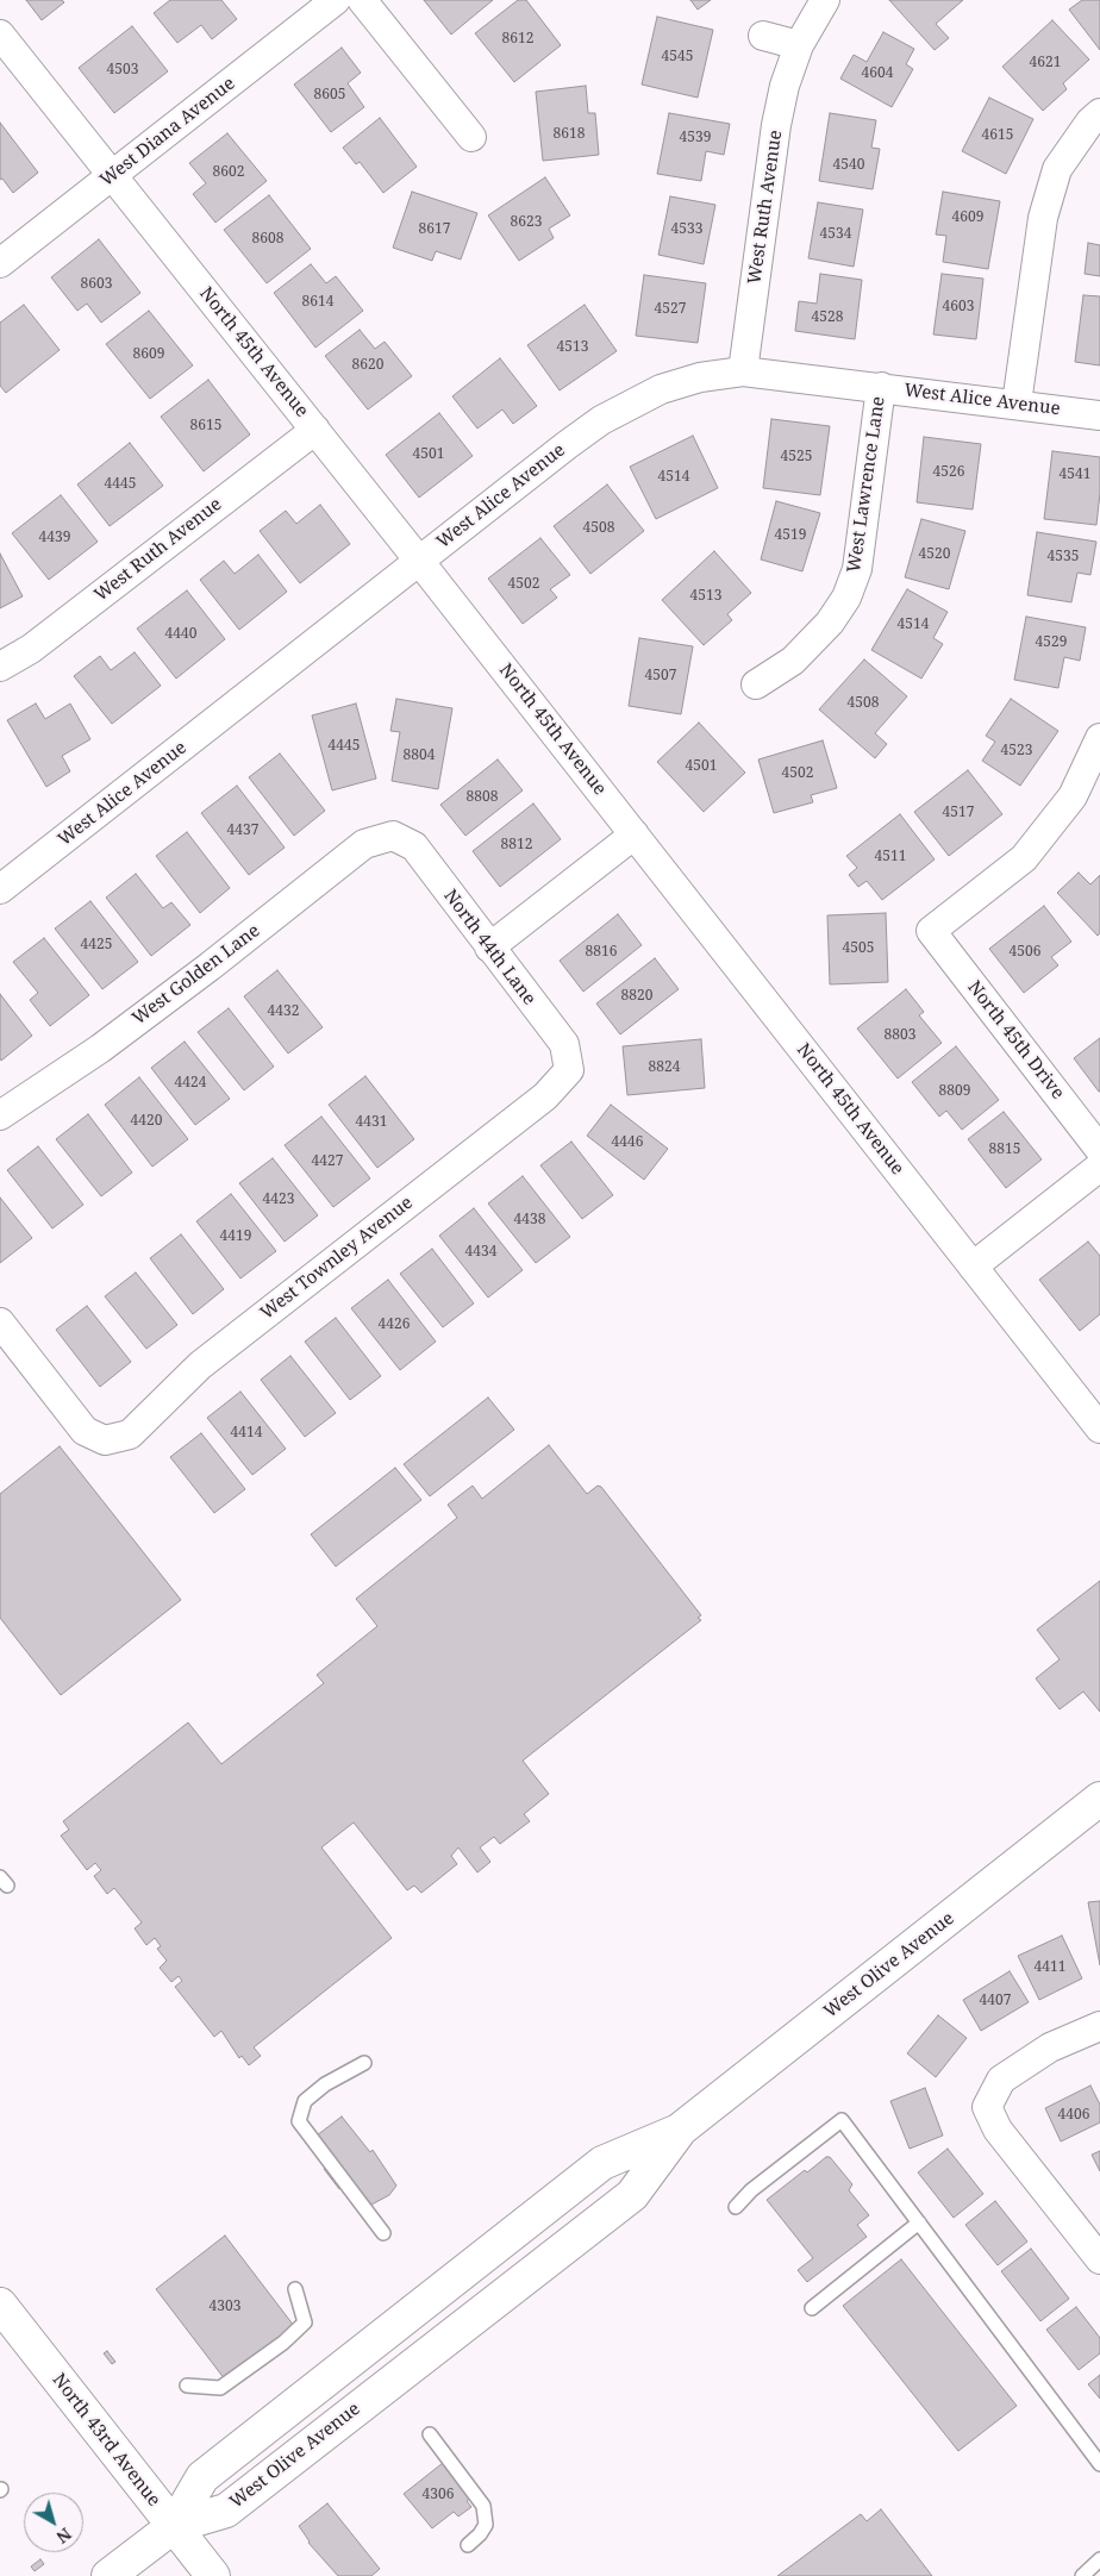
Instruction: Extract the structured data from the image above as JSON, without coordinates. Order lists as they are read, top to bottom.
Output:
{
  "streets": {
    "main road": ["West Olive Avenue", "North 43rd Avenue"],
    "street": [
      "West Diana Avenue",
      "West Ruth Avenue",
      "North 45th Avenue",
      "West Alice Avenue",
      "West Lawrence Lane",
      "North 44th Lane",
      "West Golden Lane",
      "North 45th Drive",
      "West Townley Avenue"
    ]
  },
  "crossings": [
    ["West Diana Avenue", "North 45th Avenue"],
    ["West Ruth Avenue", "North 45th Avenue"],
    ["West Ruth Avenue", "West Alice Avenue"],
    ["North 45th Avenue", "West Alice Avenue"],
    ["West Alice Avenue", "West Lawrence Lane"],
    ["North 44th Lane", "West Golden Lane"],
    ["North 44th Lane", "West Townley Avenue"],
    ["West Olive Avenue", "North 43rd Avenue"]
  ],
  "house_numbers": [
    "8612",
    "4545",
    "4621",
    "4503",
    "4604",
    "8605",
    "8618",
    "4615",
    "4539",
    "4540",
    "8602",
    "4609",
    "8623",
    "8617",
    "4533",
    "4534",
    "8608",
    "8603",
    "8614",
    "4603",
    "4527",
    "4528",
    "4513",
    "8609",
    "8620",
    "8615",
    "4501",
    "4525",
    "4526",
    "4541",
    "4514",
    "4445",
    "4508",
    "4519",
    "4439",
    "4520",
    "4535",
    "4502",
    "4513",
    "4514",
    "4440",
    "4529",
    "4507",
    "4508",
    "4445",
    "4523",
    "8804",
    "4501",
    "4502",
    "8808",
    "4517",
    "4437",
    "8812",
    "4511",
    "4425",
    "4505",
    "8816",
    "4506",
    "8820",
    "4432",
    "8803",
    "8824",
    "4424",
    "8809",
    "4420",
    "4431",
    "4446",
    "8815",
    "4427",
    "4423",
    "4438",
    "4419",
    "4434",
    "4426",
    "4414",
    "4411",
    "4407",
    "4406",
    "4303",
    "4306"
  ],
  "north": "bottom right"
}
